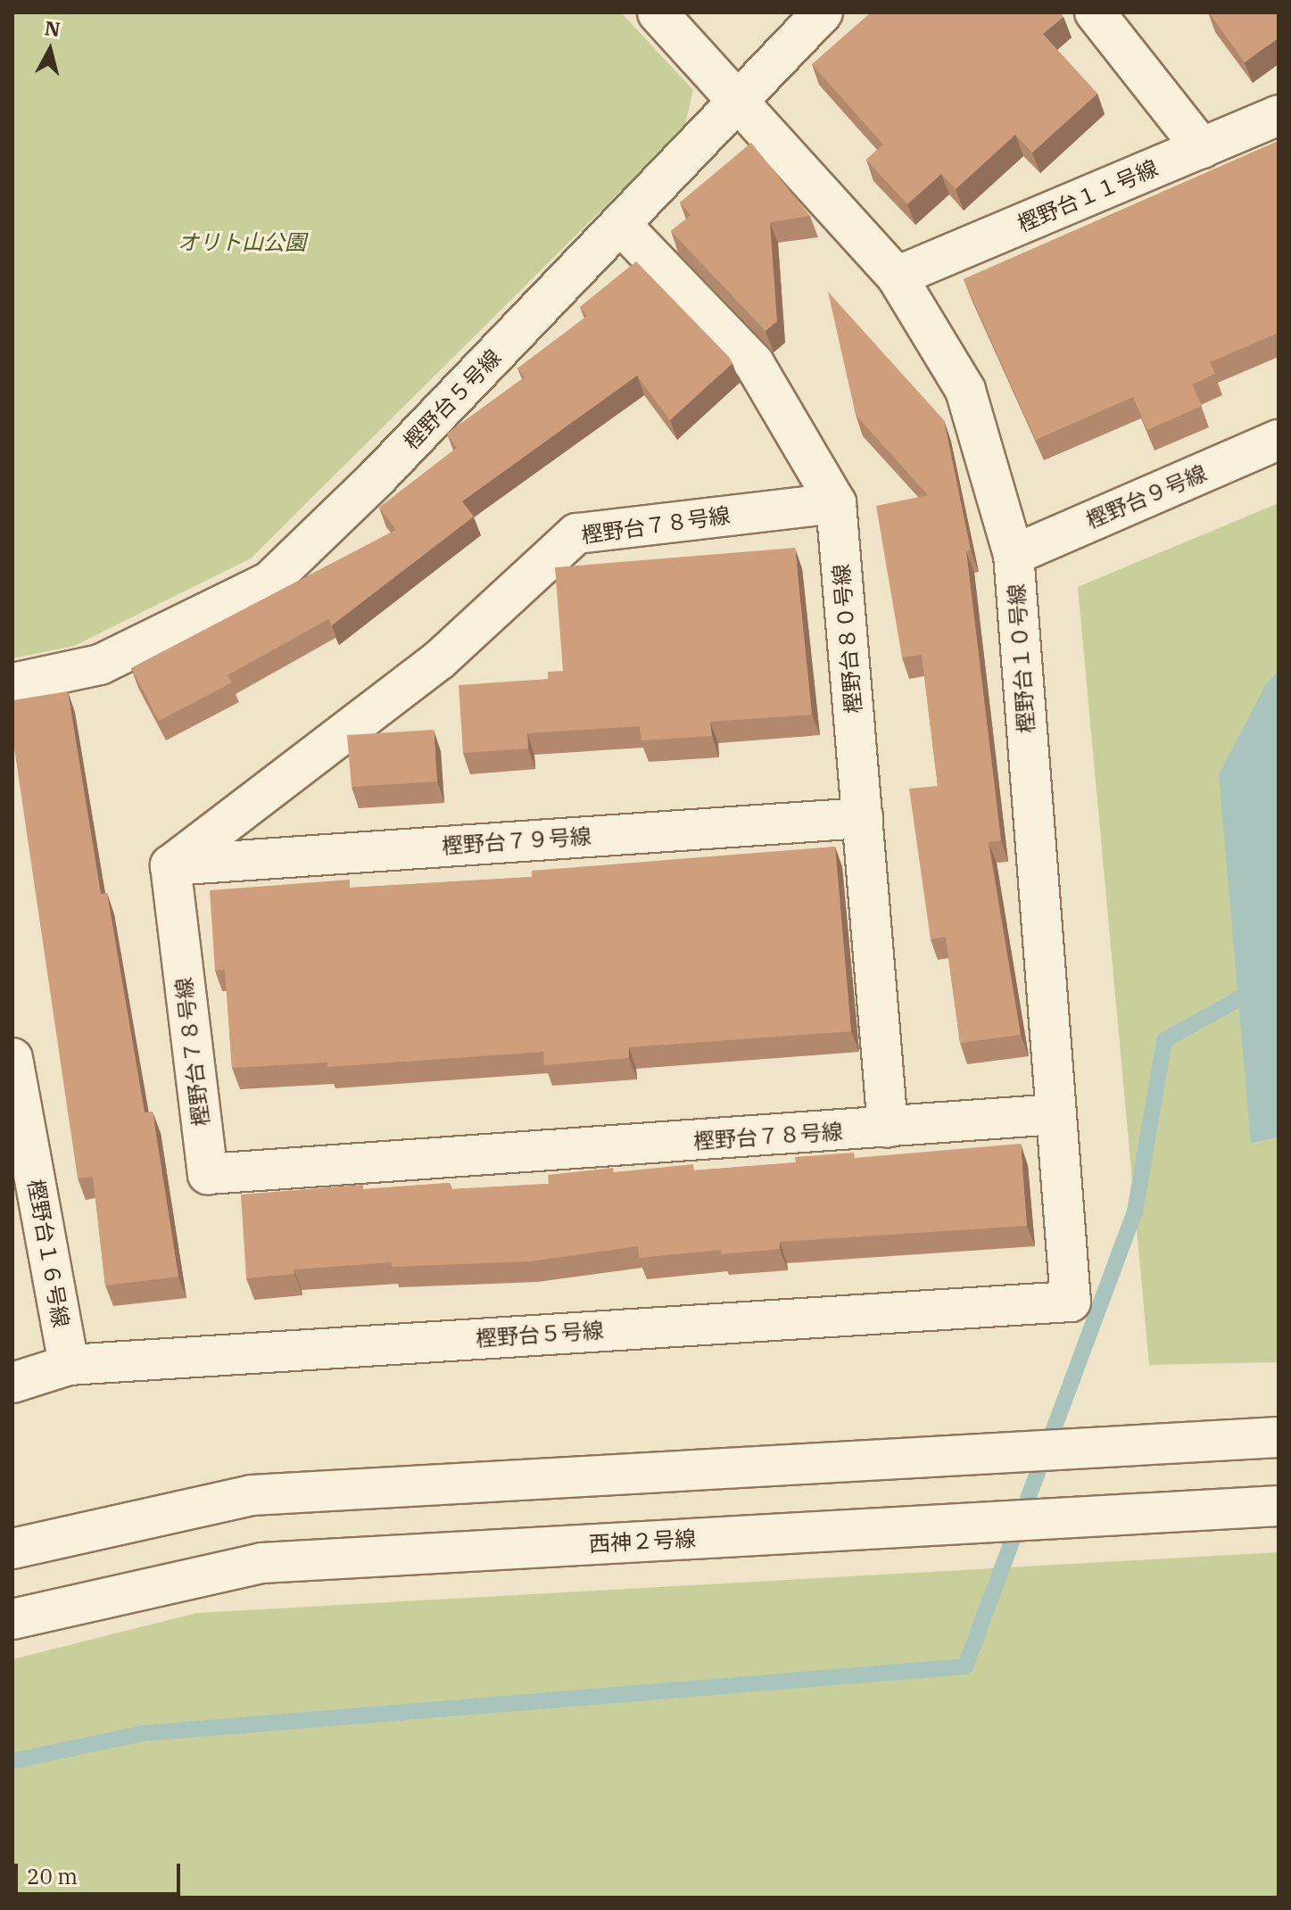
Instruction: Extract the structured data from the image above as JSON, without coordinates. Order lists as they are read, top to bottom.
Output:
{
  "streets": {
    "street": [
      "樫野台１１号線",
      "樫野台５号線",
      "樫野台９号線",
      "樫野台７８号線",
      "樫野台８０号線",
      "樫野台１０号線",
      "樫野台７９号線",
      "樫野台１６号線",
      "西神２号線"
    ]
  },
  "crossings": [
    ["樫野台１１号線", "樫野台１０号線"],
    ["樫野台５号線", "樫野台８０号線"],
    ["樫野台５号線", "樫野台１０号線"],
    ["樫野台５号線", "樫野台１６号線"],
    ["樫野台９号線", "樫野台１０号線"],
    ["樫野台７８号線", "樫野台８０号線"],
    ["樫野台７８号線", "樫野台１０号線"],
    ["樫野台７８号線", "樫野台７９号線"],
    ["樫野台８０号線", "樫野台７９号線"]
  ],
  "parks": ["オリト山公園"],
  "scale_bar": "20 m",
  "north": "top"
}
